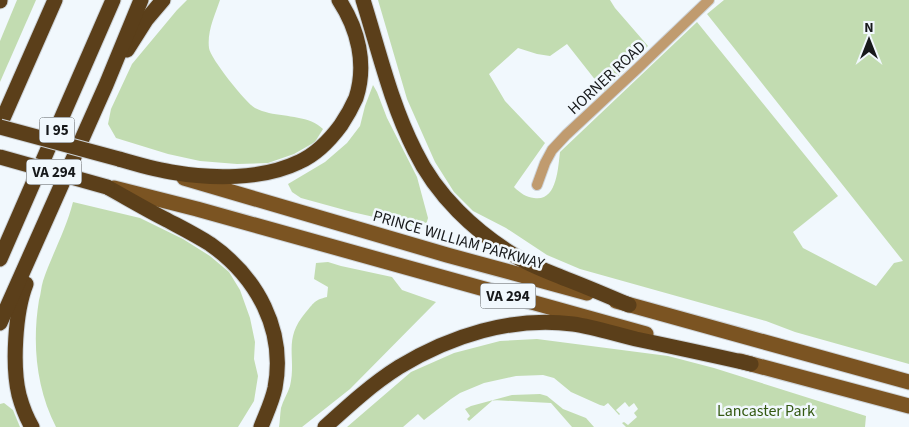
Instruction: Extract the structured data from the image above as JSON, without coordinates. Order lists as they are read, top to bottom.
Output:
{
  "streets": {
    "highway": ["I 95", "VA 294", "PRINCE WILLIAM PARKWAY"],
    "street": ["HORNER ROAD"]
  },
  "parks": ["Lancaster Park"],
  "north": "top"
}
